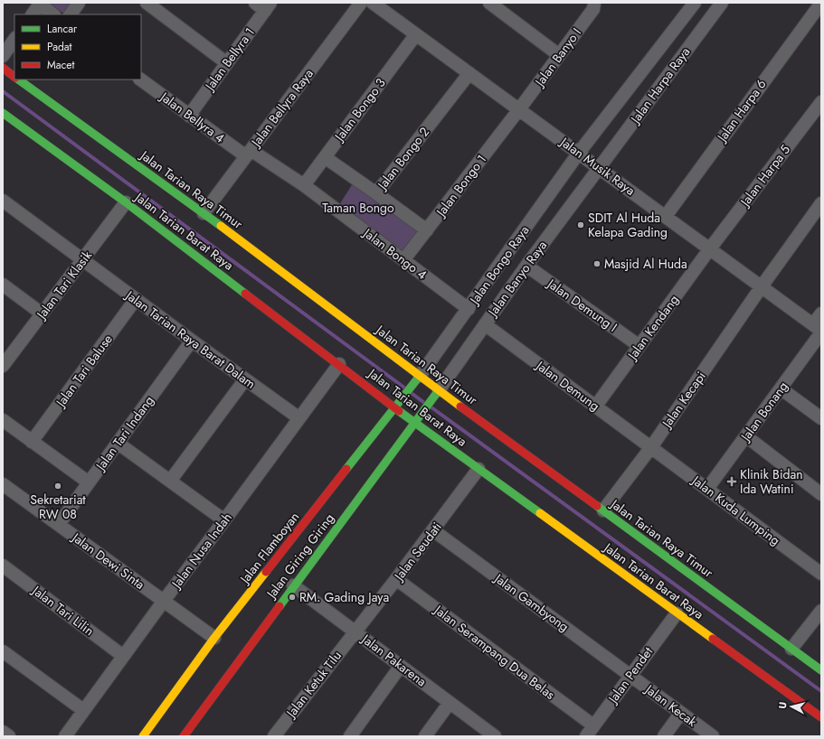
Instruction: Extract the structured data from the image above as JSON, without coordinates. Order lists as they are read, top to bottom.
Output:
{
  "streets": {
    "street": [
      "Jalan Banyo I",
      "Jalan Bellyra 1",
      "Jalan Harpa Raya",
      "Jalan Bellyra Raya",
      "Jalan Bongo 3",
      "Jalan Harpa 6",
      "Jalan Bellyra 4",
      "Jalan Bongo 2",
      "Jalan Musik Raya",
      "Jalan Harpa 5",
      "Jalan Bongo 1",
      "Jalan Tarian Raya Timur",
      "Jalan Tarian Barat Raya",
      "Jalan Bongo 4",
      "Jalan Bongo Raya",
      "Jalan Banyo Raya",
      "Jalan Tari Klasik",
      "Jalan Demung I",
      "Jalan Kendang",
      "Jalan Tarian Raya Barat Dalam",
      "Jalan Tari Baluse",
      "Jalan Demung",
      "Jalan Kecapi",
      "Jalan Bonang",
      "Jalan Tari Indang",
      "Jalan Kuda Lumping",
      "Jalan Flamboyan",
      "Jalan Nusa Indah",
      "Jalan Seudati",
      "Jalan Giring Giring",
      "Jalan Dewi Sinta",
      "Jalan Gambyong",
      "Jalan Tari Lilin",
      "Jalan Serampang Dua Belas",
      "Jalan Pakarena",
      "Jalan Pendet",
      "Jalan Ketuk Tilu",
      "Jalan Kecak"
    ]
  },
  "crossings": [
    ["Jalan Banyo I", "Jalan Musik Raya"],
    ["Jalan Banyo I", "Jalan Bongo 1"],
    ["Jalan Bellyra 1", "Jalan Bellyra 4"],
    ["Jalan Harpa Raya", "Jalan Musik Raya"],
    ["Jalan Harpa Raya", "Jalan Banyo Raya"],
    ["Jalan Bellyra Raya", "Jalan Bellyra 4"],
    ["Jalan Bellyra Raya", "Jalan Tarian Raya Timur"],
    ["Jalan Bellyra Raya", "Jalan Bongo 4"],
    ["Jalan Bongo 3", "Jalan Bongo 2"],
    ["Jalan Bongo 3", "Jalan Musik Raya"],
    ["Jalan Bongo 3", "Jalan Bongo 4"],
    ["Jalan Harpa 6", "Jalan Musik Raya"],
    ["Jalan Bellyra 4", "Jalan Bongo 4"],
    ["Jalan Bongo 2", "Jalan Musik Raya"],
    ["Jalan Musik Raya", "Jalan Harpa 5"],
    ["Jalan Musik Raya", "Jalan Bongo 1"],
    ["Jalan Musik Raya", "Jalan Bongo Raya"],
    ["Jalan Musik Raya", "Jalan Banyo Raya"],
    ["Jalan Musik Raya", "Jalan Kendang"],
    ["Jalan Musik Raya", "Jalan Kecapi"],
    ["Jalan Musik Raya", "Jalan Bonang"],
    ["Jalan Harpa 5", "Jalan Kendang"],
    ["Jalan Bongo 1", "Jalan Bongo 4"],
    ["Jalan Tarian Raya Timur", "Jalan Bongo Raya"],
    ["Jalan Tarian Raya Timur", "Jalan Banyo Raya"],
    ["Jalan Tarian Raya Timur", "Jalan Kecapi"],
    ["Jalan Tarian Raya Timur", "Jalan Flamboyan"],
    ["Jalan Tarian Raya Timur", "Jalan Giring Giring"],
    ["Jalan Tarian Barat Raya", "Jalan Tari Klasik"],
    ["Jalan Tarian Barat Raya", "Jalan Flamboyan"],
    ["Jalan Tarian Barat Raya", "Jalan Nusa Indah"],
    ["Jalan Tarian Barat Raya", "Jalan Seudati"],
    ["Jalan Tarian Barat Raya", "Jalan Giring Giring"],
    ["Jalan Tarian Barat Raya", "Jalan Pendet"],
    ["Jalan Bongo 4", "Jalan Bongo Raya"],
    ["Jalan Bongo Raya", "Jalan Flamboyan"],
    ["Jalan Banyo Raya", "Jalan Demung I"],
    ["Jalan Banyo Raya", "Jalan Demung"],
    ["Jalan Banyo Raya", "Jalan Giring Giring"],
    ["Jalan Tari Klasik", "Jalan Tarian Raya Barat Dalam"],
    ["Jalan Demung I", "Jalan Kendang"],
    ["Jalan Kendang", "Jalan Demung"],
    ["Jalan Tarian Raya Barat Dalam", "Jalan Tari Baluse"],
    ["Jalan Tarian Raya Barat Dalam", "Jalan Tari Indang"],
    ["Jalan Tarian Raya Barat Dalam", "Jalan Nusa Indah"],
    ["Jalan Demung", "Jalan Kecapi"],
    ["Jalan Demung", "Jalan Kuda Lumping"],
    ["Jalan Kecapi", "Jalan Kuda Lumping"],
    ["Jalan Bonang", "Jalan Kuda Lumping"],
    ["Jalan Tari Indang", "Jalan Dewi Sinta"],
    ["Jalan Flamboyan", "Jalan Dewi Sinta"],
    ["Jalan Nusa Indah", "Jalan Dewi Sinta"],
    ["Jalan Nusa Indah", "Jalan Tari Lilin"],
    ["Jalan Seudati", "Jalan Gambyong"],
    ["Jalan Seudati", "Jalan Serampang Dua Belas"],
    ["Jalan Seudati", "Jalan Pakarena"],
    ["Jalan Seudati", "Jalan Ketuk Tilu"],
    ["Jalan Giring Giring", "Jalan Pakarena"],
    ["Jalan Gambyong", "Jalan Pendet"],
    ["Jalan Gambyong", "Jalan Kecak"],
    ["Jalan Serampang Dua Belas", "Jalan Pendet"],
    ["Jalan Pakarena", "Jalan Ketuk Tilu"],
    ["Jalan Pendet", "Jalan Kecak"]
  ],
  "parks": ["Taman Bongo"],
  "places": {
    "other": [
      "SDIT Al Huda Kelapa Gading",
      "Masjid Al Huda",
      "Sekretariat RW 08",
      "RM. Gading Jaya"
    ],
    "health": ["Klinik Bidan Ida Watini"]
  },
  "legend": ["Lancar", "Padat", "Macet"],
  "north": "left"
}
